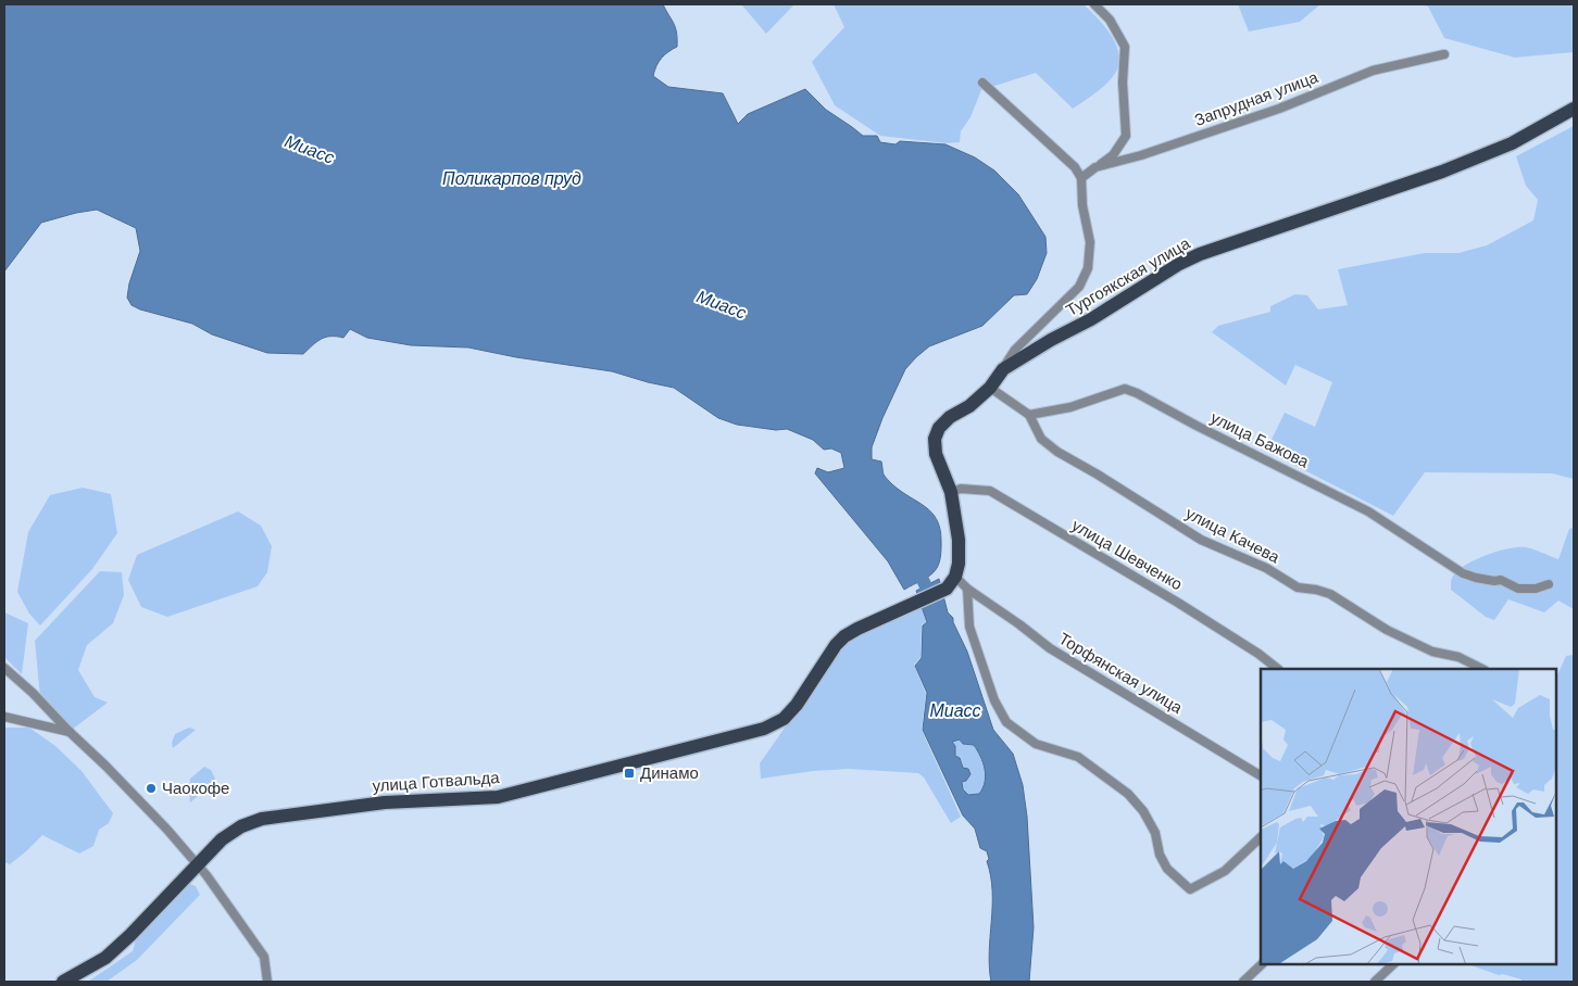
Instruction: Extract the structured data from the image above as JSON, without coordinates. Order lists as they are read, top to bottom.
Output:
{
  "streets": {
    "main road": ["Тургоякская улица", "улица Готвальда"],
    "street": [
      "Запрудная улица",
      "улица Бажова",
      "улица Качева",
      "улица Шевченко",
      "Торфянская улица"
    ]
  },
  "crossings": [
    ["Тургоякская улица", "улица Качева"],
    ["Тургоякская улица", "улица Шевченко"],
    ["Тургоякская улица", "Торфянская улица"],
    ["Тургоякская улица", "улица Готвальда"],
    ["улица Бажова", "улица Качева"],
    ["Торфянская улица", "улица Готвальда"]
  ],
  "water": ["Миасс", "Поликарпов пруд"],
  "places": {
    "transit": ["Динамо"],
    "other": ["Чаокофе"]
  }
}
